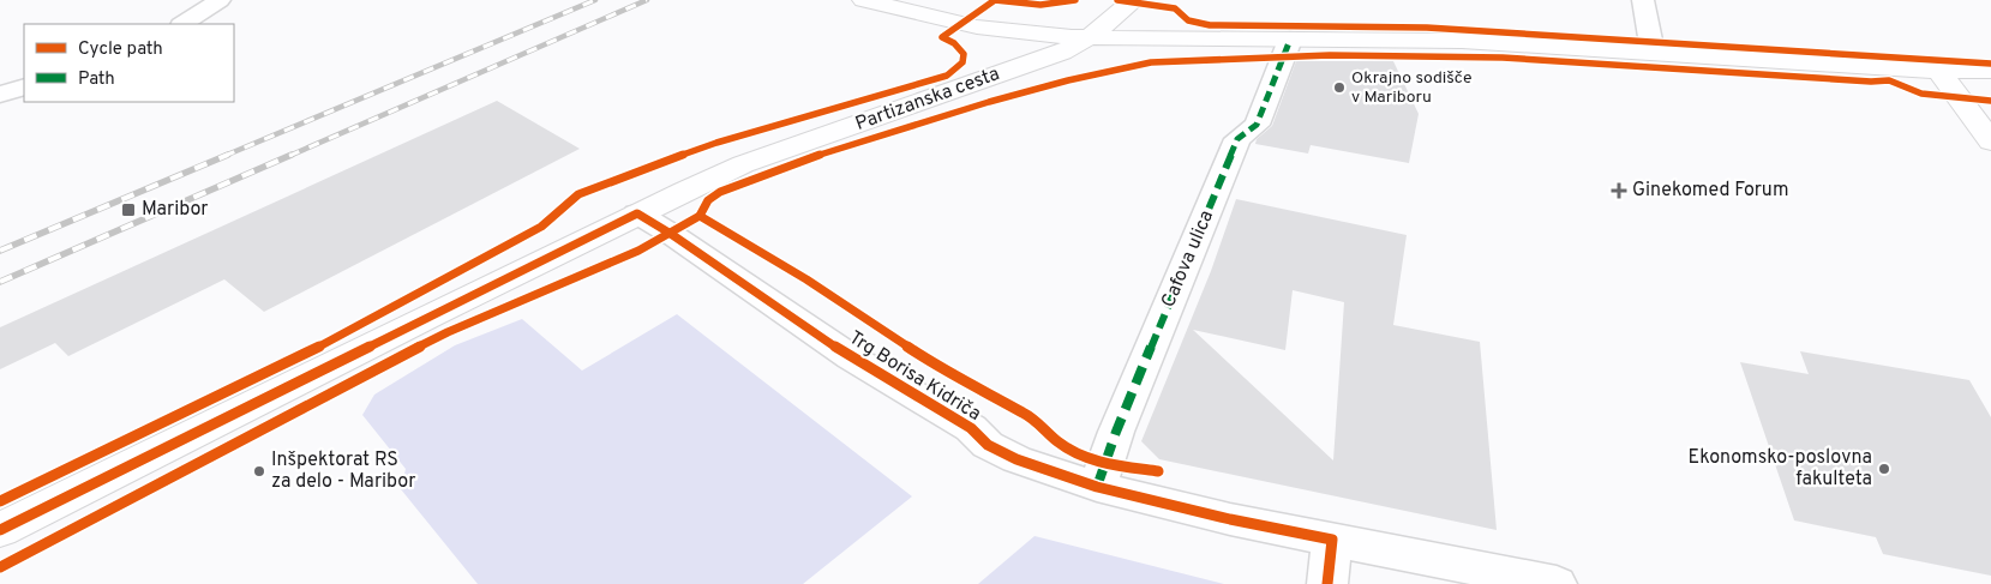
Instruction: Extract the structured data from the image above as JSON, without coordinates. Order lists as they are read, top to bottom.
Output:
{
  "streets": {
    "main road": ["Partizanska cesta"],
    "street": ["Cafova ulica", "Trg Borisa Kidriča"]
  },
  "crossings": [
    ["Partizanska cesta", "Trg Borisa Kidriča"],
    ["Cafova ulica", "Trg Borisa Kidriča"]
  ],
  "places": {
    "other": ["Okrajno sodišče v Mariboru", "Ekonomsko-poslovna fakulteta", "Inšpektorat RS za delo - Maribor"],
    "health": ["Ginekomed Forum"],
    "transit": ["Maribor"]
  },
  "legend": ["Cycle path", "Path"]
}
